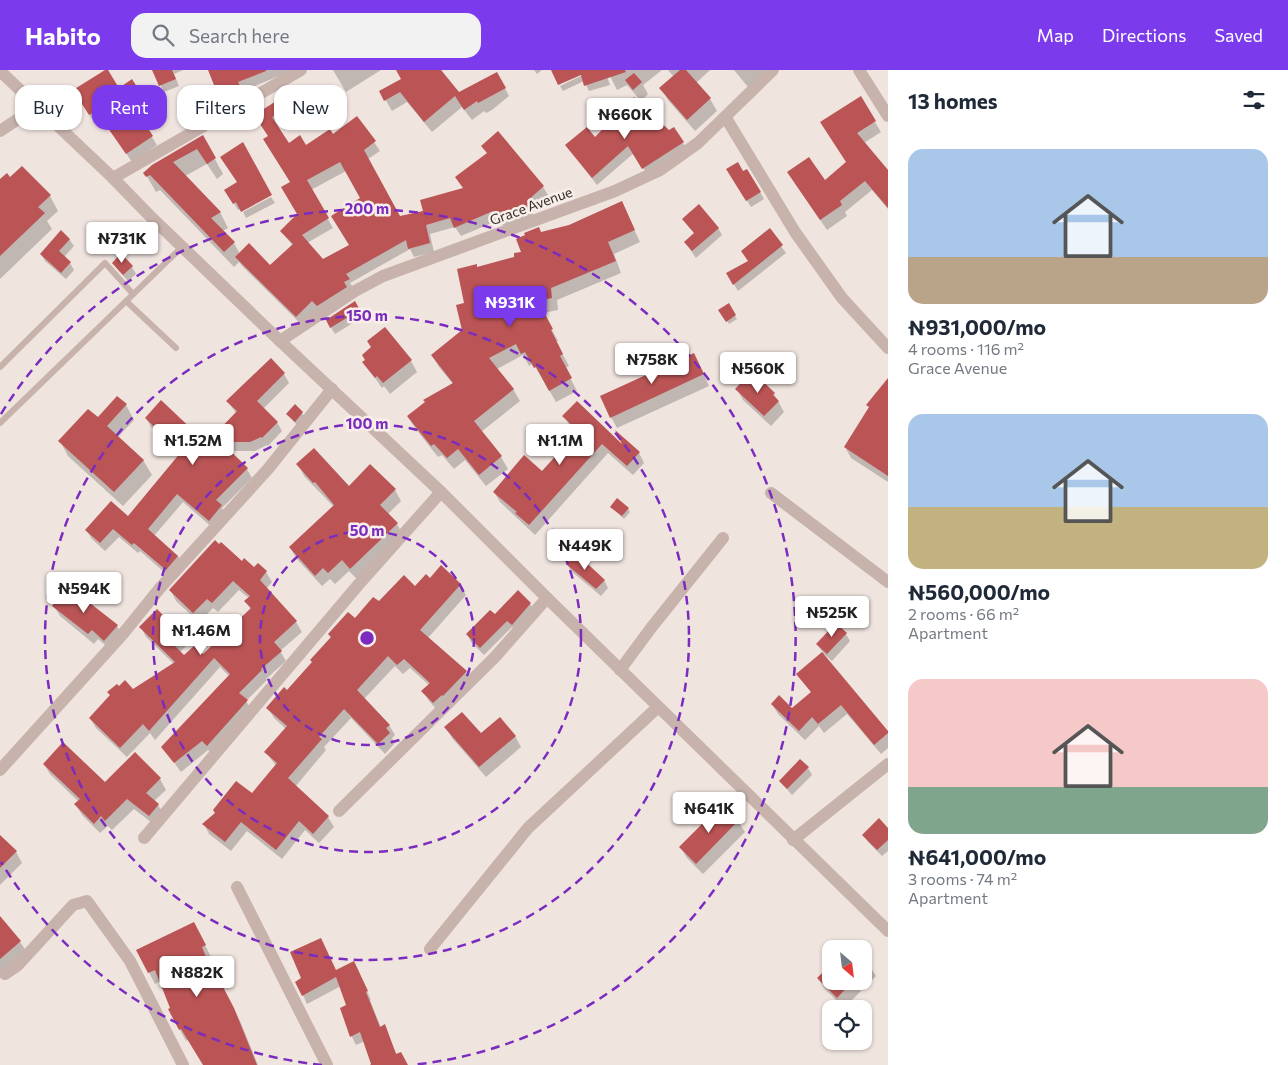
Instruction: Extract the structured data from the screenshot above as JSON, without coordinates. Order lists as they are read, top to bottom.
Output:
{
  "streets": {
    "street": ["Grace Avenue"]
  },
  "north": "bottom right",
  "page": {
    "header": "Habito",
    "search": "Search here",
    "nav": ["Map", "Directions", "Saved"],
    "heading": "13 homes",
    "chip": [
      "Buy",
      "Rent",
      "Filters",
      "New"
    ],
    "price": [
      "₦660K",
      "₦731K",
      "₦931K",
      "₦758K",
      "₦560K",
      "₦1.52M",
      "₦1.1M",
      "₦449K",
      "₦594K",
      "₦525K",
      "₦1.46M",
      "₦641K",
      "₦882K"
    ],
    "list": [
      {
        "name": "₦931,000/mo",
        "note": "4 rooms · 116 m² · Grace Avenue"
      },
      {
        "name": "₦560,000/mo",
        "note": "2 rooms · 66 m² · Apartment"
      },
      {
        "name": "₦641,000/mo",
        "note": "3 rooms · 74 m² · Apartment"
      }
    ]
  },
  "rings": [
    "200 m",
    "150 m",
    "100 m",
    "50 m"
  ]
}
